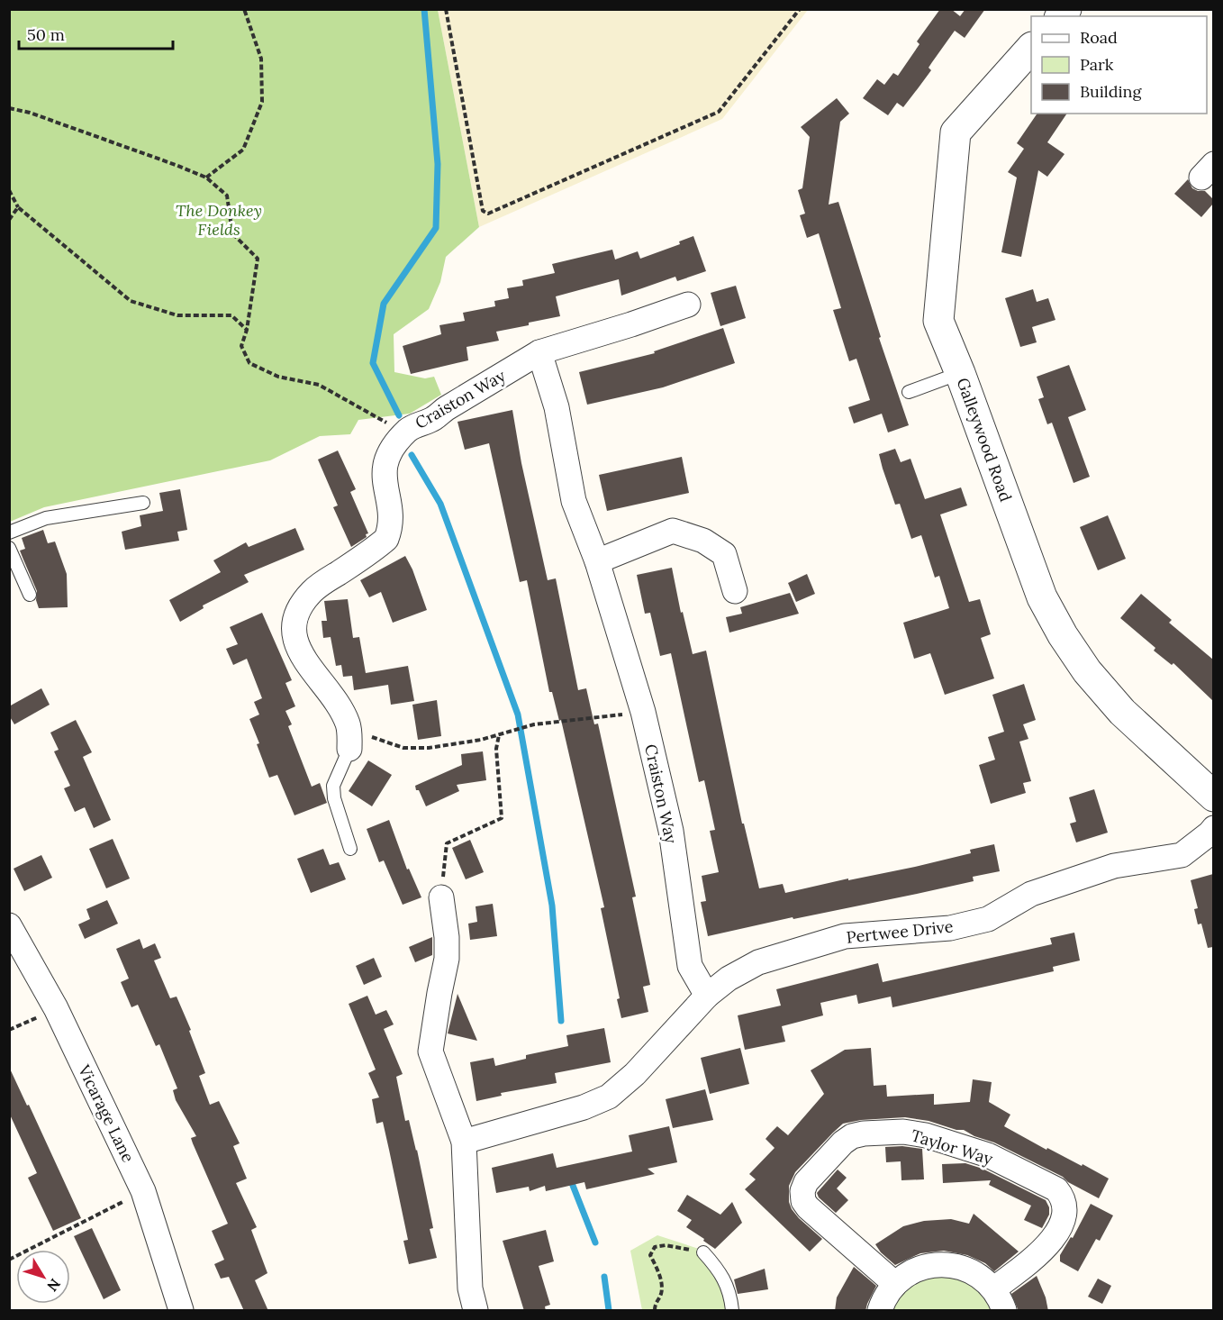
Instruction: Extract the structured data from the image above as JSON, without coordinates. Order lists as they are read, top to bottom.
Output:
{
  "streets": {
    "street": [
      "Craiston Way",
      "Galleywood Road",
      "Pertwee Drive",
      "Vicarage Lane",
      "Taylor Way"
    ]
  },
  "crossings": [
    ["Craiston Way", "Pertwee Drive"]
  ],
  "parks": ["The Donkey Fields"],
  "legend": ["Road", "Park", "Building"],
  "scale_bar": "50 m",
  "north": "bottom right"
}
